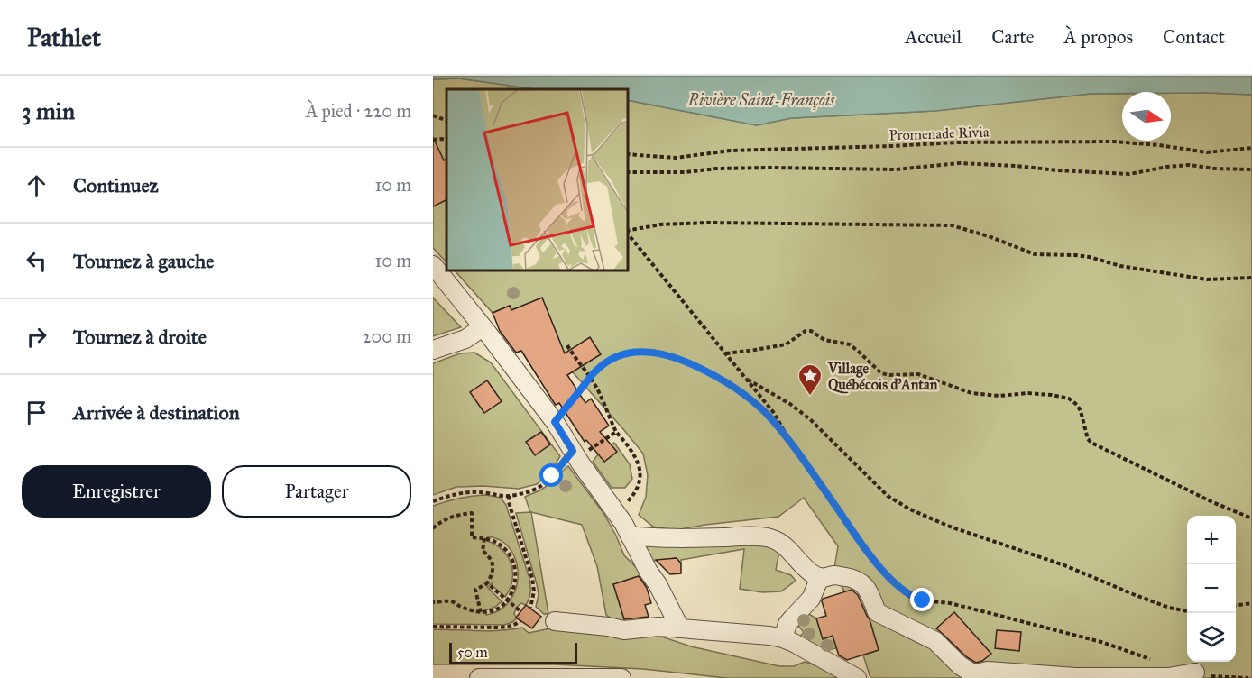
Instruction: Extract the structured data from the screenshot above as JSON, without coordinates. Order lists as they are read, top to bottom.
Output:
{
  "streets": {
    "path": ["Promenade Rivia"]
  },
  "water": ["Rivière Saint-François"],
  "places": {
    "place": ["Village Québécois d'Antan"]
  },
  "scale_bar": "50 m",
  "north": "right",
  "page": {
    "header": "Pathlet",
    "nav": [
      "Accueil",
      "Carte",
      "À propos",
      "Contact"
    ],
    "heading": ["3 min", "À pied · 220 m"],
    "list": [
      ["Continuez", "10 m"],
      ["Tournez à gauche", "10 m"],
      ["Tournez à droite", "200 m"],
      "Arrivée à destination"
    ],
    "buttons": ["Enregistrer", "Partager"],
    "map_buttons": ["+", "−"],
    "scale": "50 m"
  }
}
